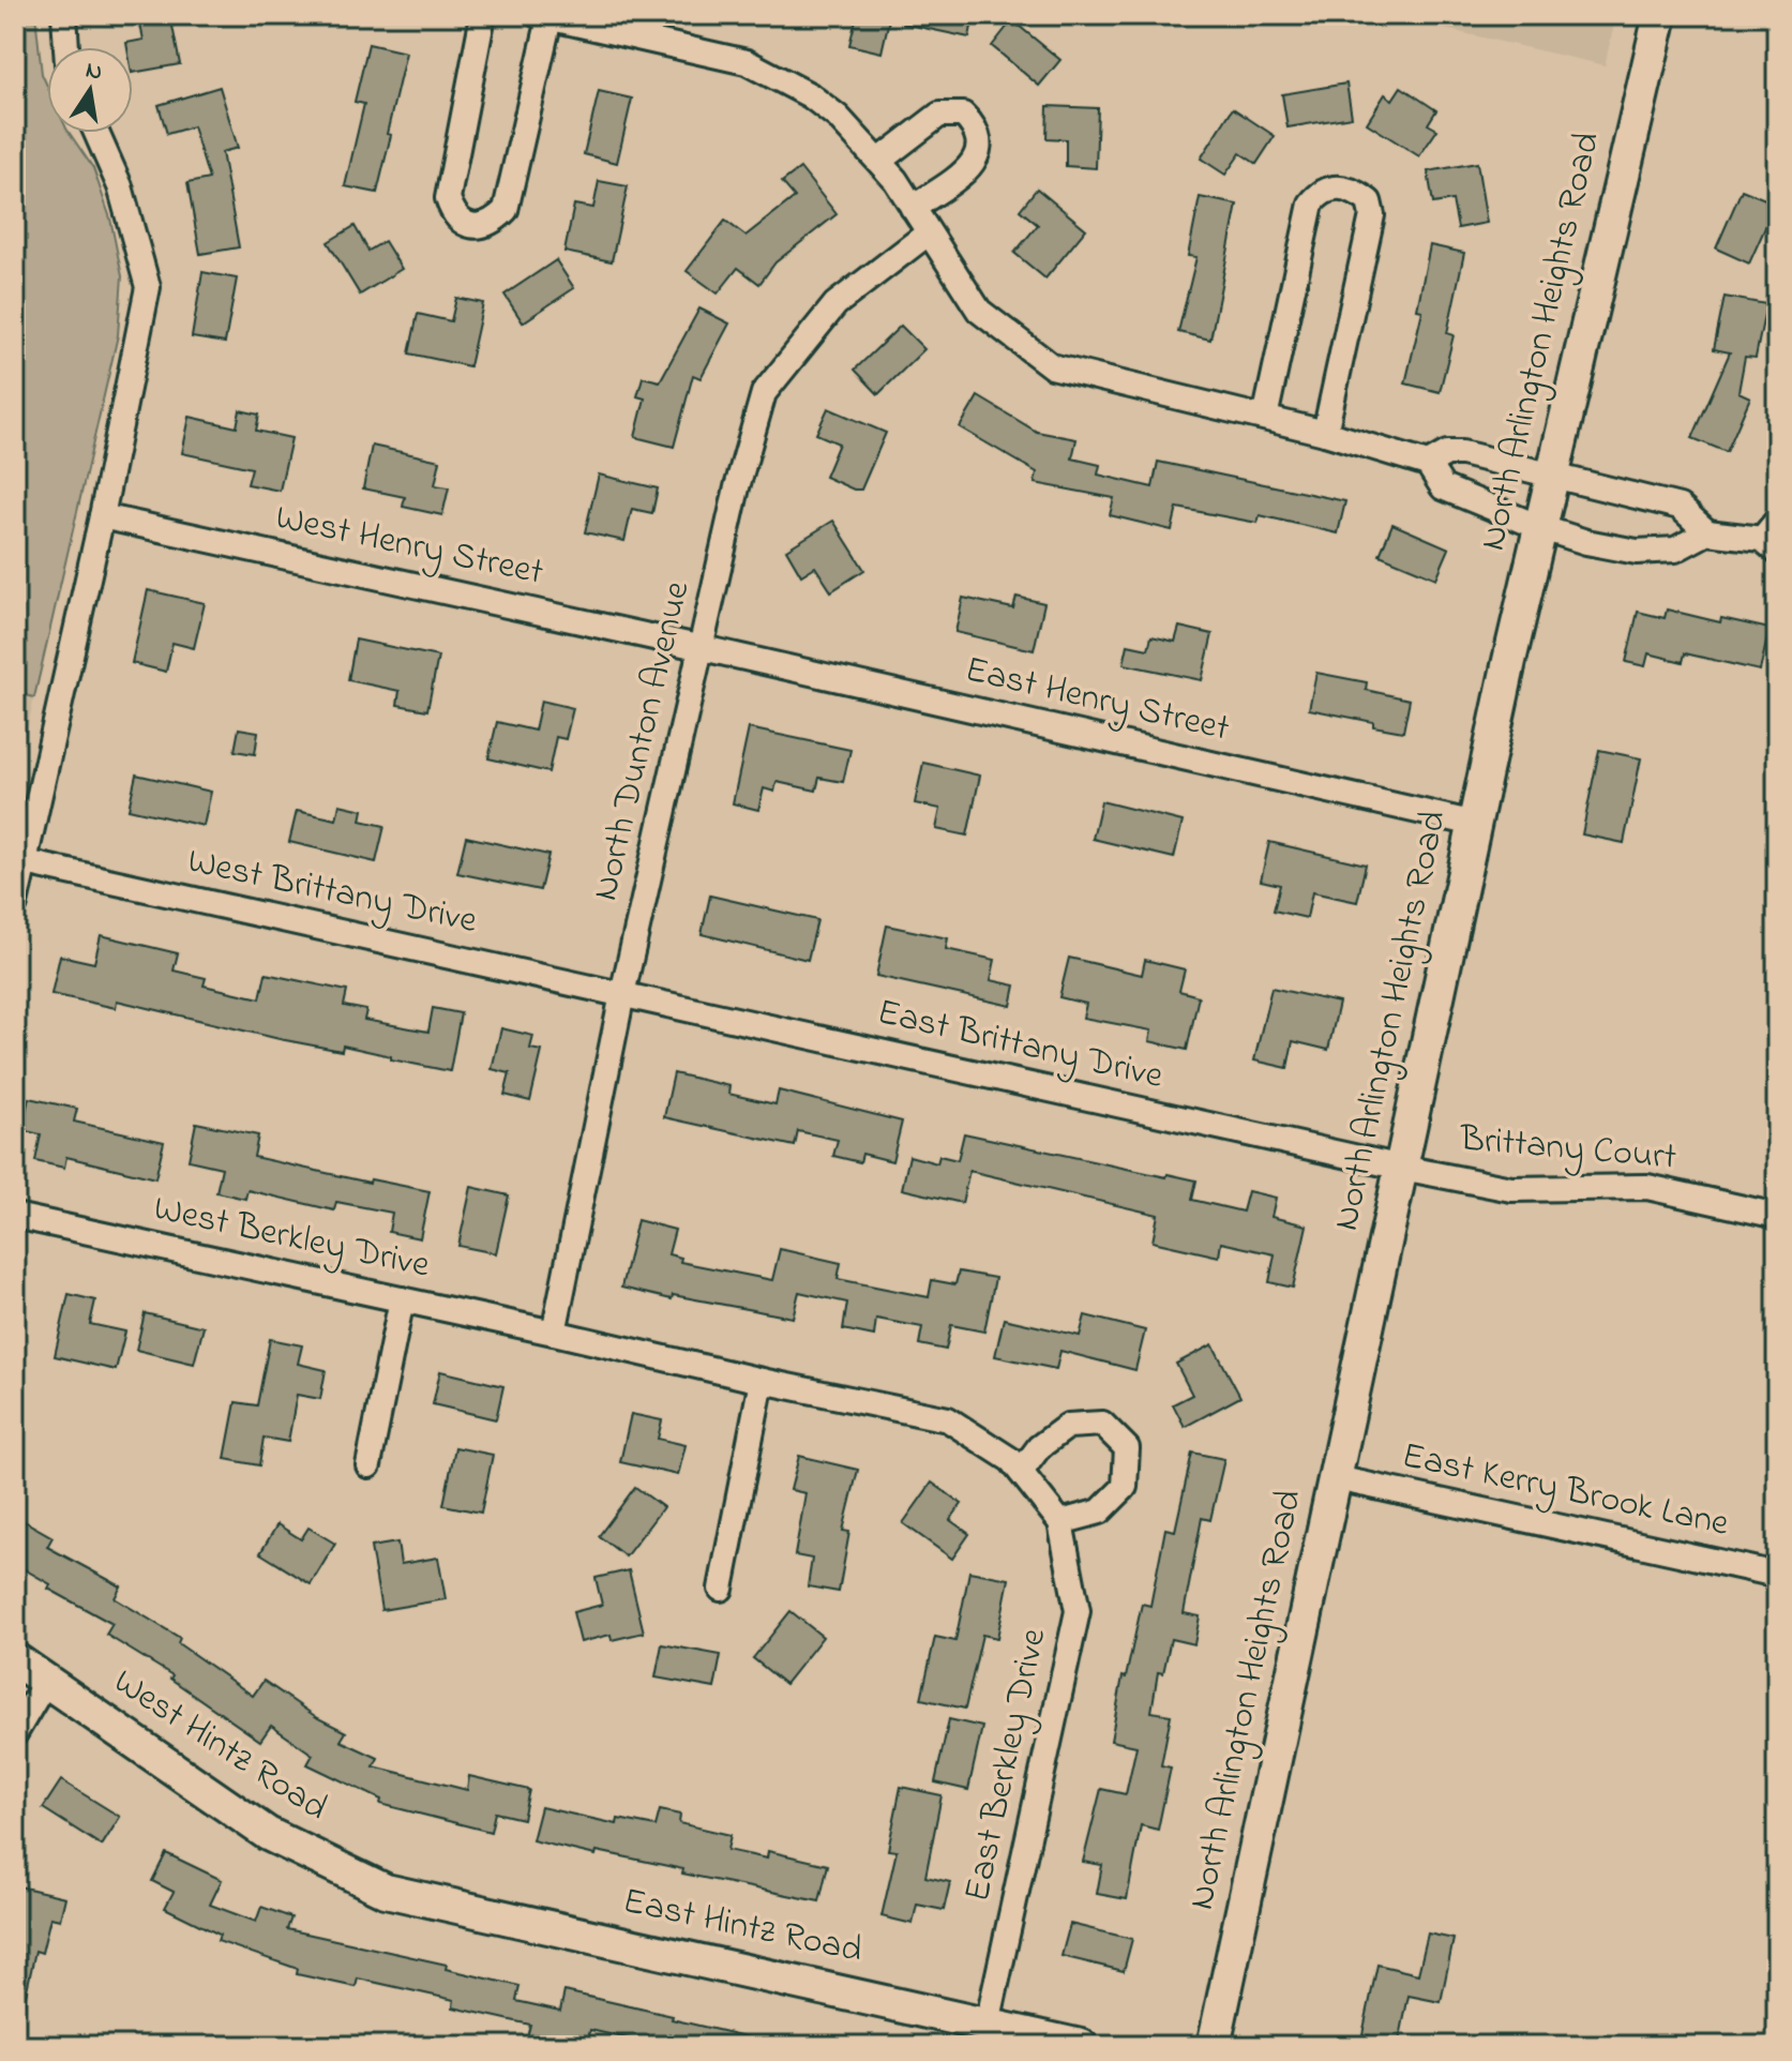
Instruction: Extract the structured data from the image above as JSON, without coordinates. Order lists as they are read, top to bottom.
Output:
{
  "streets": {
    "main road": ["North Arlington Heights Road", "West Hintz Road", "East Hintz Road"],
    "street": [
      "West Henry Street",
      "East Henry Street",
      "North Dunton Avenue",
      "West Brittany Drive",
      "East Brittany Drive",
      "Brittany Court",
      "West Berkley Drive",
      "East Kerry Brook Lane",
      "East Berkley Drive"
    ]
  },
  "crossings": [
    ["North Arlington Heights Road", "East Henry Street"],
    ["North Arlington Heights Road", "East Brittany Drive"],
    ["North Arlington Heights Road", "Brittany Court"],
    ["North Arlington Heights Road", "East Kerry Brook Lane"],
    ["West Henry Street", "East Henry Street"],
    ["West Henry Street", "North Dunton Avenue"],
    ["East Henry Street", "North Dunton Avenue"],
    ["North Dunton Avenue", "West Brittany Drive"],
    ["North Dunton Avenue", "East Brittany Drive"],
    ["North Dunton Avenue", "West Berkley Drive"],
    ["North Dunton Avenue", "East Berkley Drive"],
    ["West Brittany Drive", "East Brittany Drive"],
    ["East Brittany Drive", "Brittany Court"],
    ["West Berkley Drive", "East Berkley Drive"],
    ["West Hintz Road", "East Hintz Road"],
    ["East Berkley Drive", "East Hintz Road"]
  ],
  "north": "top"
}
